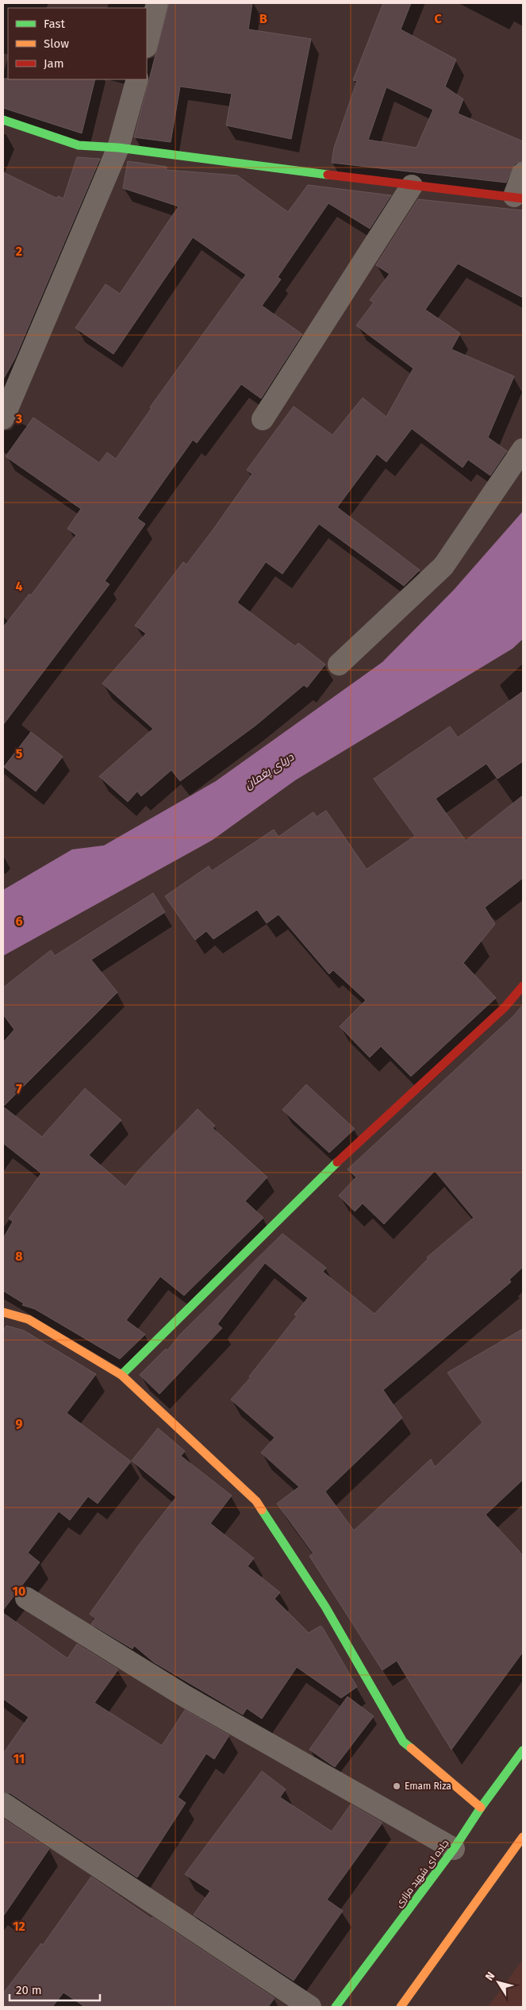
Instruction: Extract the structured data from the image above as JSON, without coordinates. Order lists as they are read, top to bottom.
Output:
{
  "streets": {
    "street": ["جاده ای شهید مزاری"]
  },
  "water": ["دریای پغمان"],
  "places": ["Emam Riza"],
  "legend": ["Fast", "Slow", "Jam"],
  "scale_bar": "20 m",
  "north": "top left",
  "grid": {
    "columns": ["B", "C"],
    "rows": [
      "2",
      "3",
      "4",
      "5",
      "6",
      "7",
      "8",
      "9",
      "10",
      "11",
      "12"
    ]
  }
}
